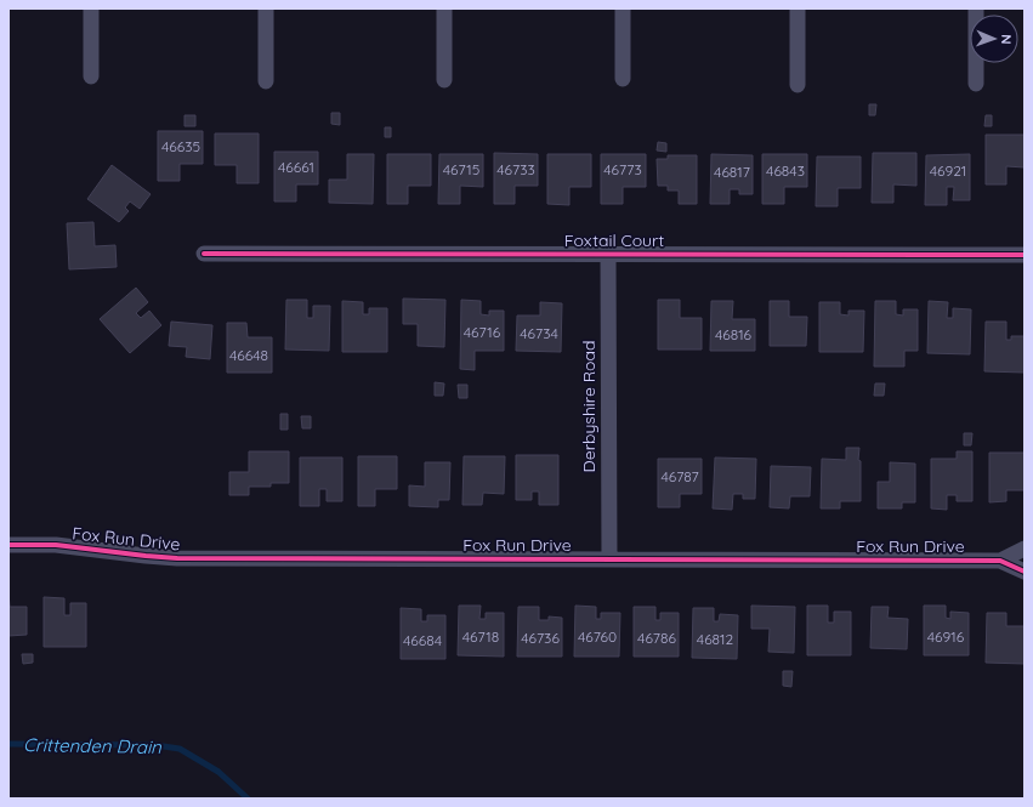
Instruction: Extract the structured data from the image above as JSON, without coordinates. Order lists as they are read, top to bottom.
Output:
{
  "streets": {
    "street": ["Foxtail Court", "Derbyshire Road", "Fox Run Drive"]
  },
  "crossings": [
    ["Foxtail Court", "Derbyshire Road"],
    ["Derbyshire Road", "Fox Run Drive"]
  ],
  "water": ["Crittenden Drain"],
  "house_numbers": [
    "46635",
    "46661",
    "46715",
    "46733",
    "46773",
    "46843",
    "46921",
    "46817",
    "46716",
    "46734",
    "46816",
    "46648",
    "46787",
    "46718",
    "46760",
    "46916",
    "46736",
    "46786",
    "46812",
    "46684"
  ],
  "north": "right"
}
